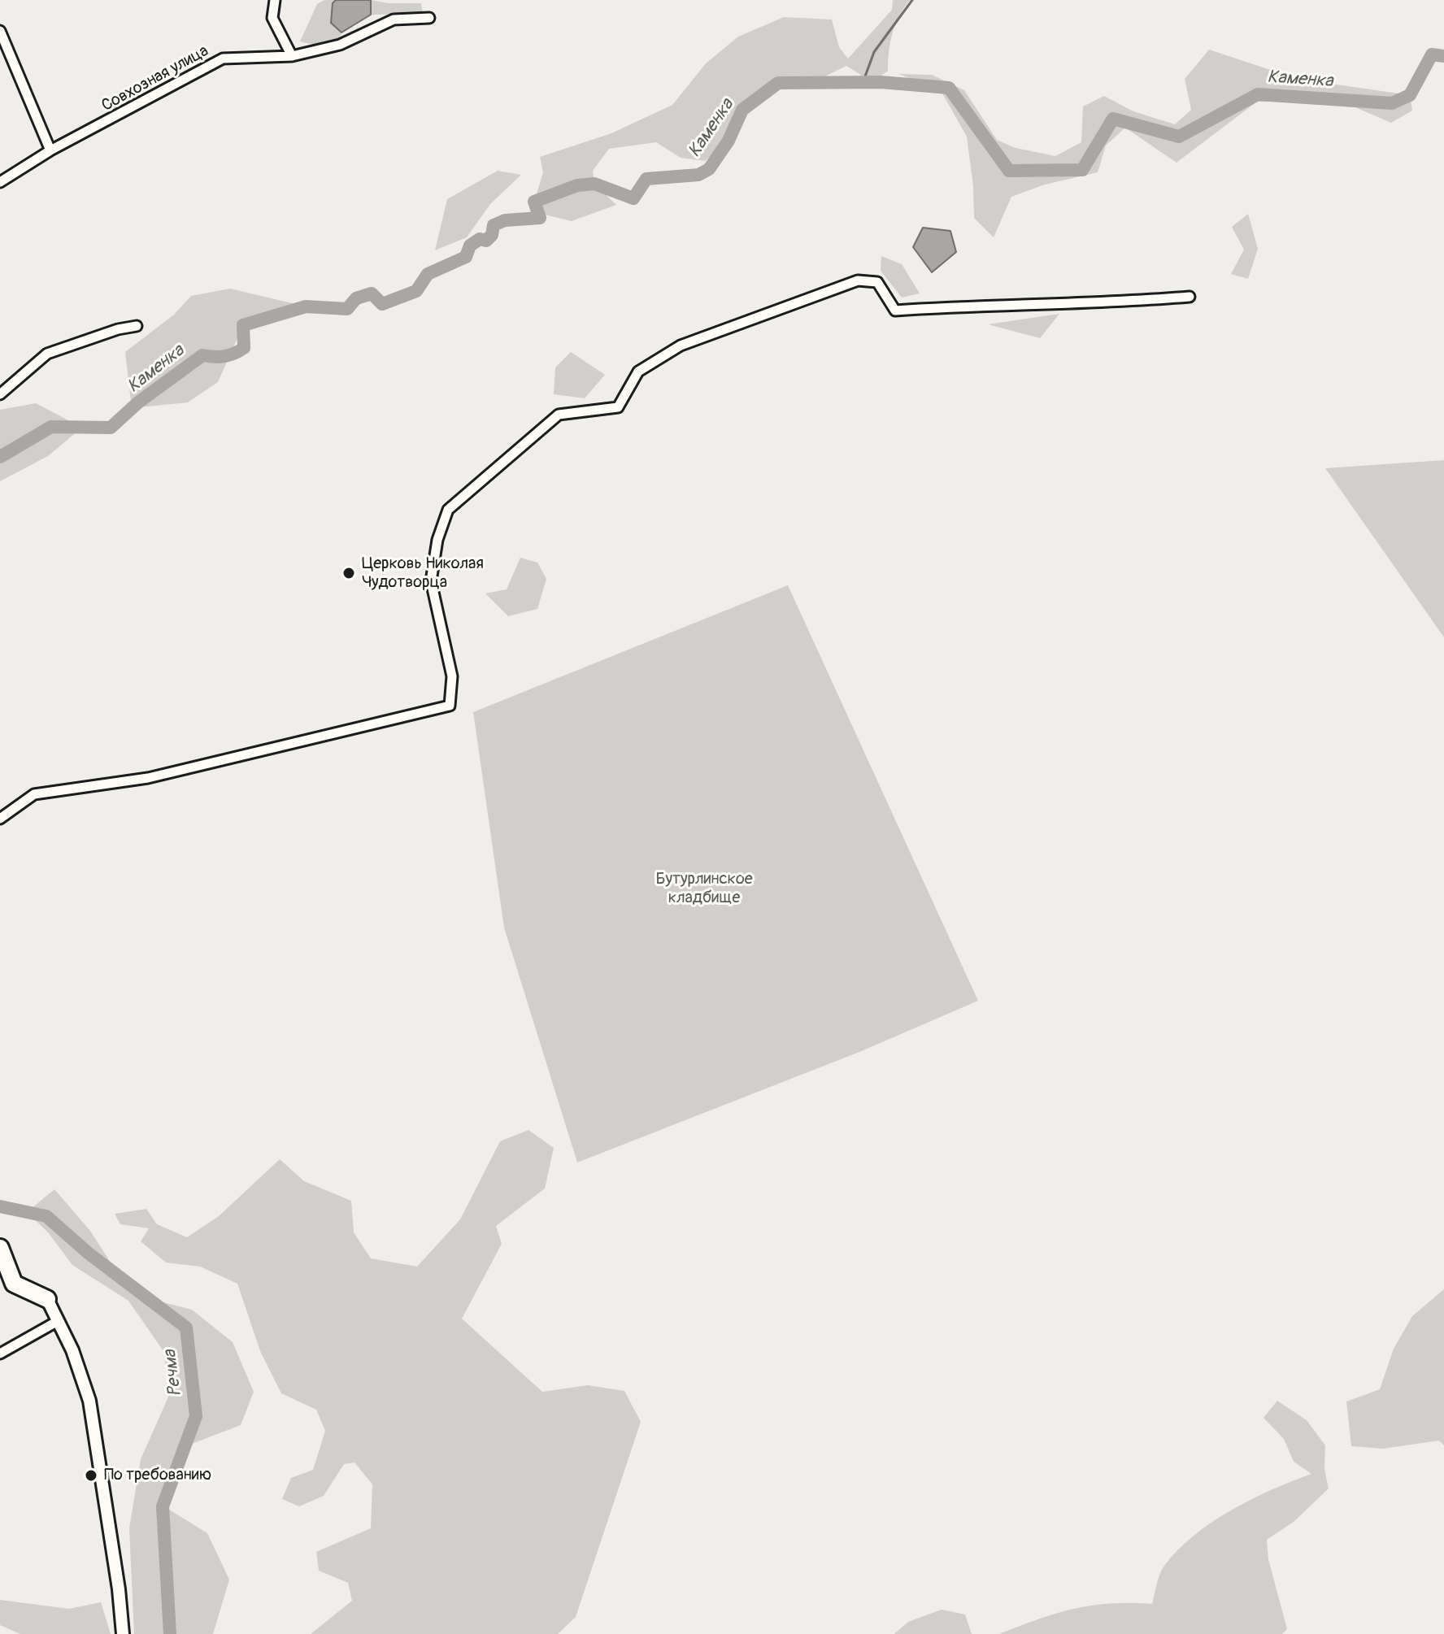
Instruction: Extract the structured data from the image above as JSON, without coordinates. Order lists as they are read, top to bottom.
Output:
{
  "streets": {
    "street": ["Совхозная улица"]
  },
  "water": ["Каменка", "Речма"],
  "parks": ["Бутурлинское кладбище"],
  "places": ["Церковь Николая Чудотворца", "По требованию"]
}
